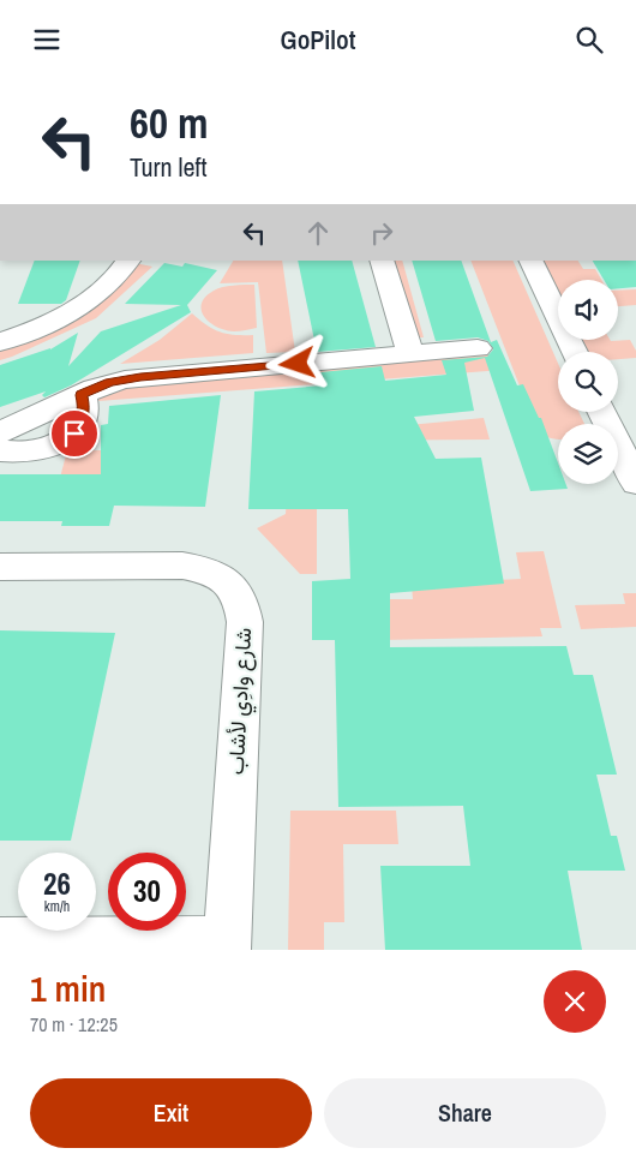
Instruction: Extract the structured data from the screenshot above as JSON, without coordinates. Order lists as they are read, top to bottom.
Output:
{
  "streets": {
    "street": ["شارع وادِي لأشاب"]
  },
  "page": {
    "header": "GoPilot",
    "turn": ["60 m", "Turn left"],
    "speed": "26 km/h",
    "limit": "30",
    "heading": ["1 min", "70 m · 12:25"],
    "buttons": ["Exit", "Share"]
  }
}
